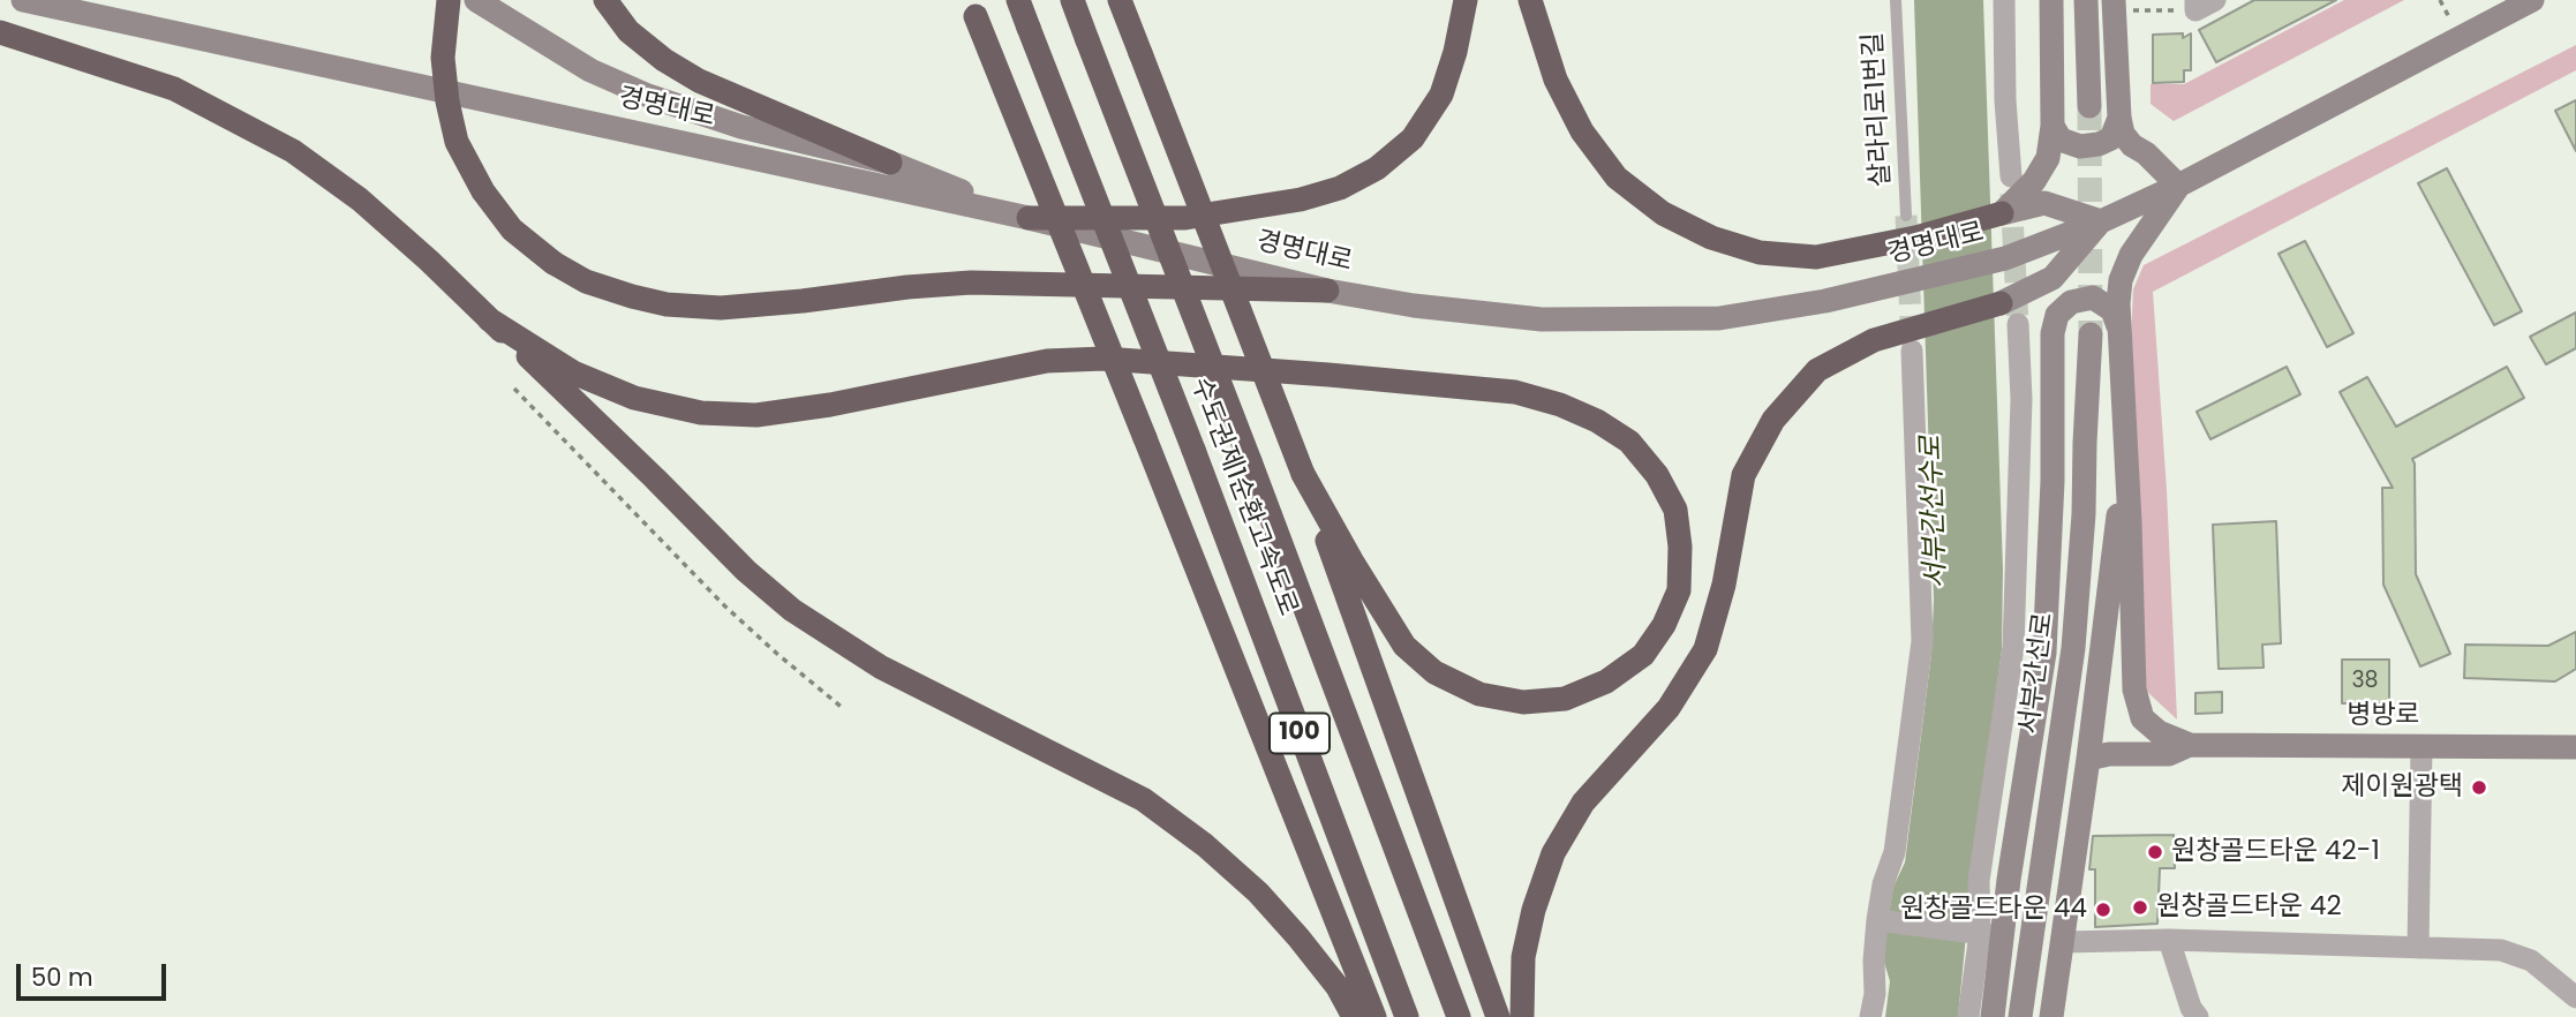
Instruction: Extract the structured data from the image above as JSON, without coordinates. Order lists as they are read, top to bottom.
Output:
{
  "streets": {
    "highway": ["수도권제1순환고속도로", "100"],
    "street": ["경명대로", "서부간선로", "병방로"],
    "lane": ["살라리로1번길"]
  },
  "water": ["서부간선수로"],
  "places": [
    "제이원광택",
    "원창골드타운 42-1",
    "원창골드타운 42",
    "원창골드타운 44"
  ],
  "house_numbers": ["38"],
  "scale_bar": "50 m"
}
